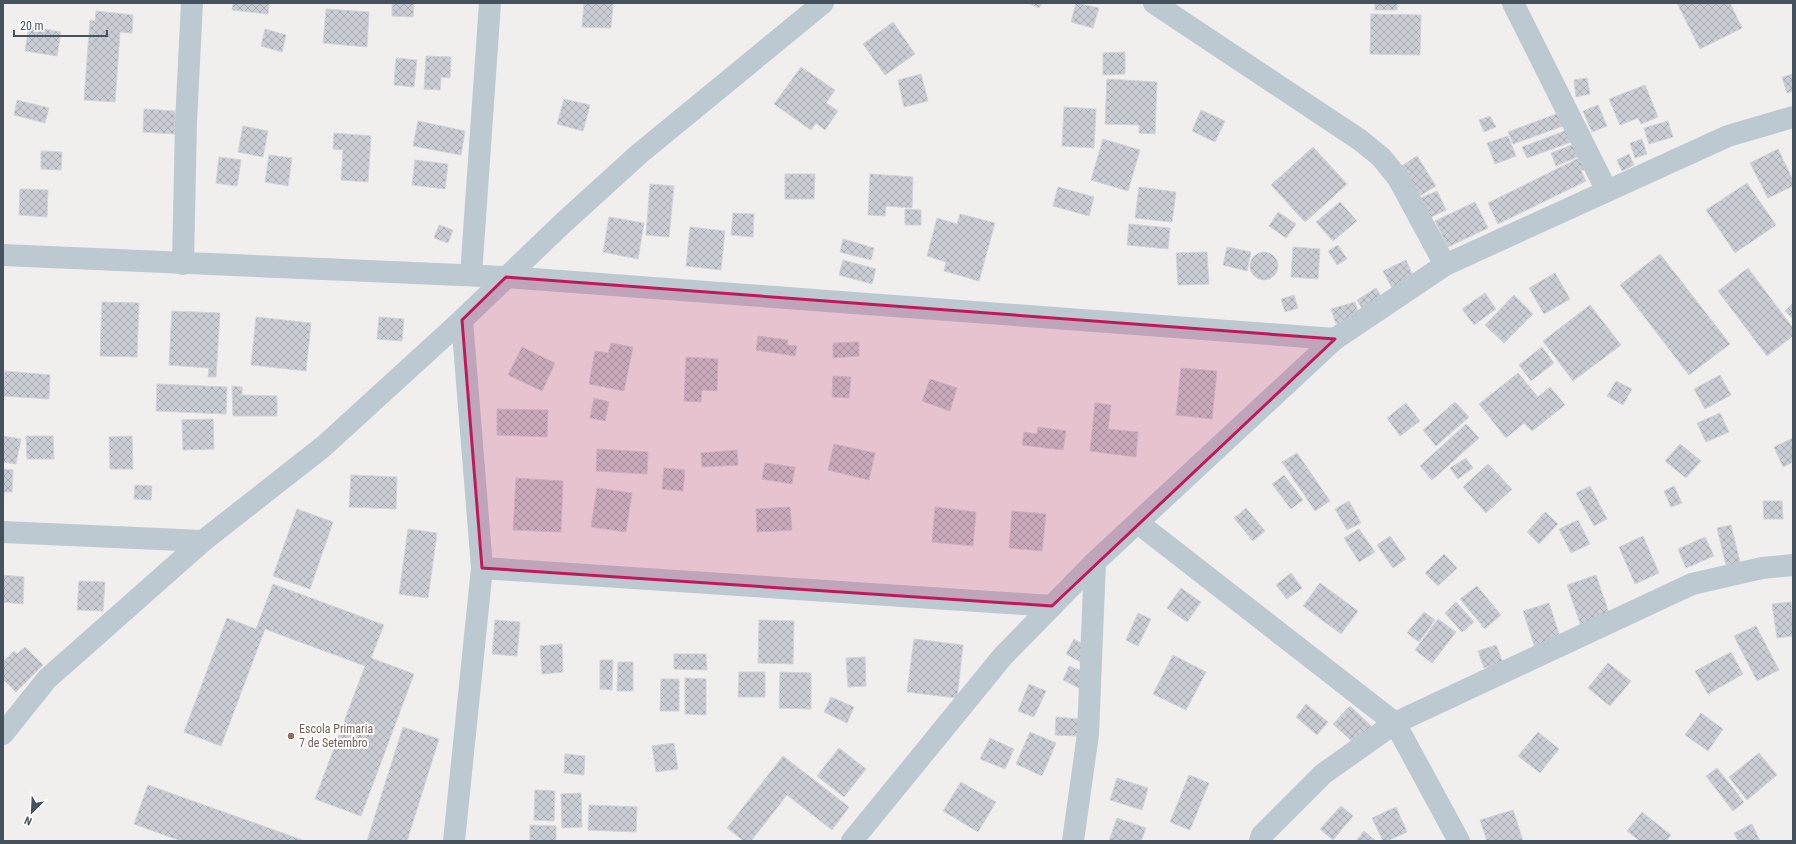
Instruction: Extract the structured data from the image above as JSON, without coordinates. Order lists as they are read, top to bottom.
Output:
{
  "places": ["Escola Primaria 7 de Setembro"],
  "scale_bar": "20 m",
  "north": "bottom left"
}
